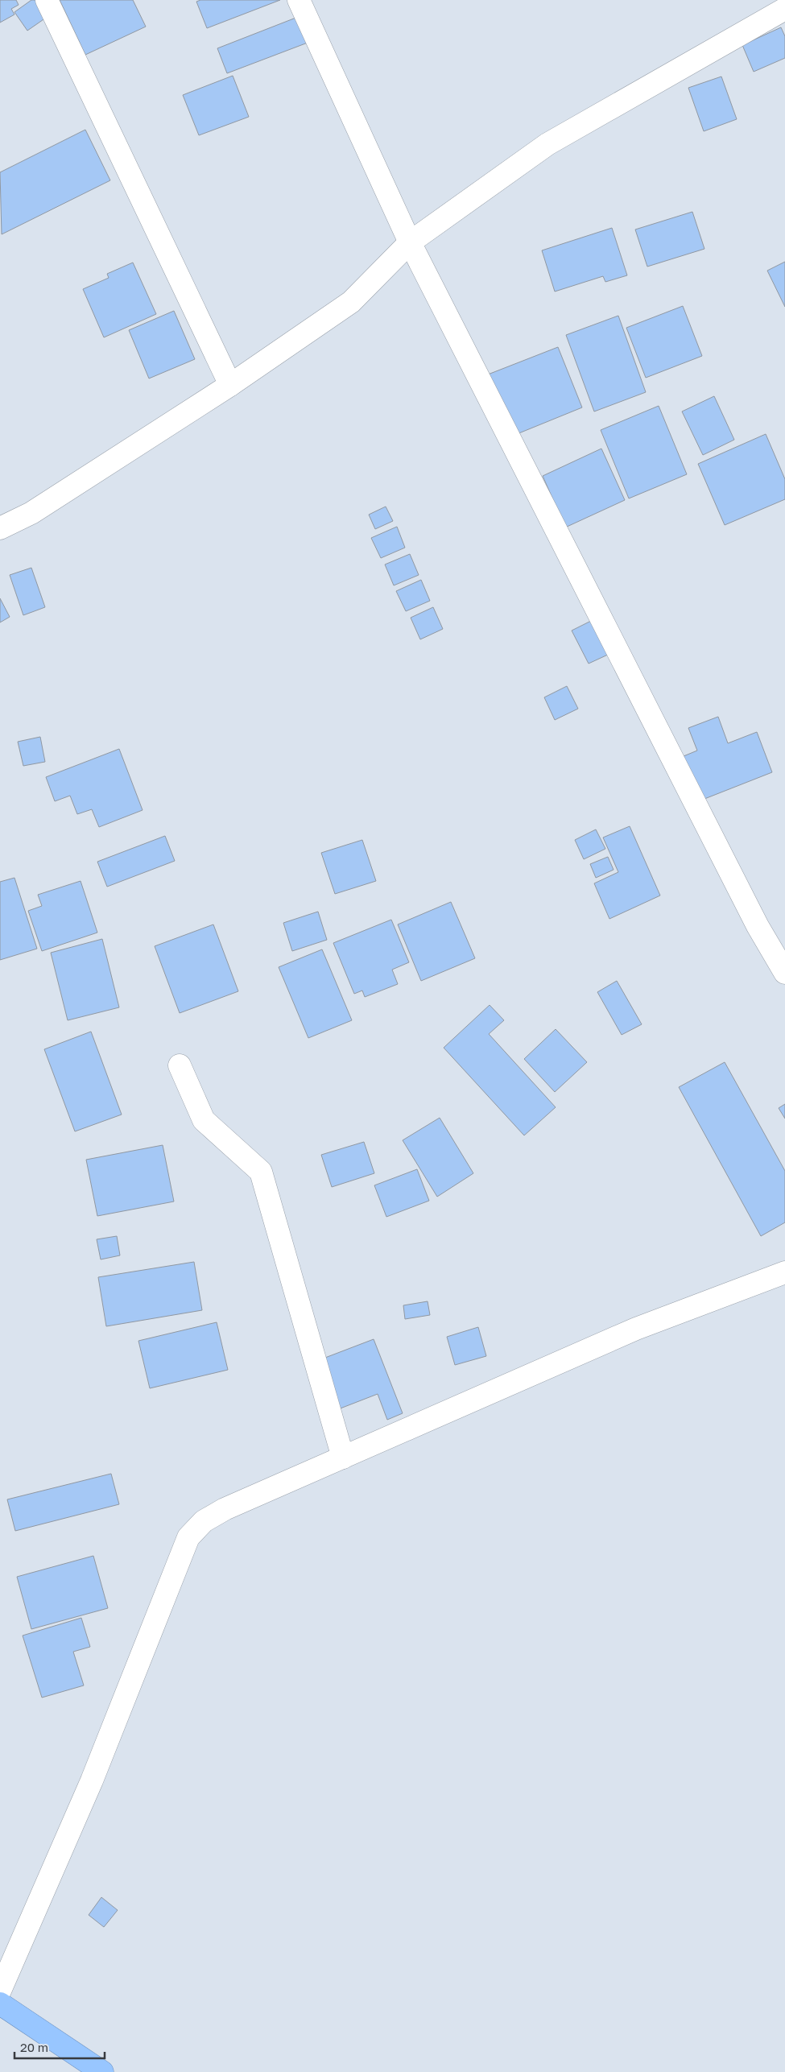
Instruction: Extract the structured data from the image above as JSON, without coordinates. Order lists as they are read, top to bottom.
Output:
{
  "scale_bar": "20 m"
}
